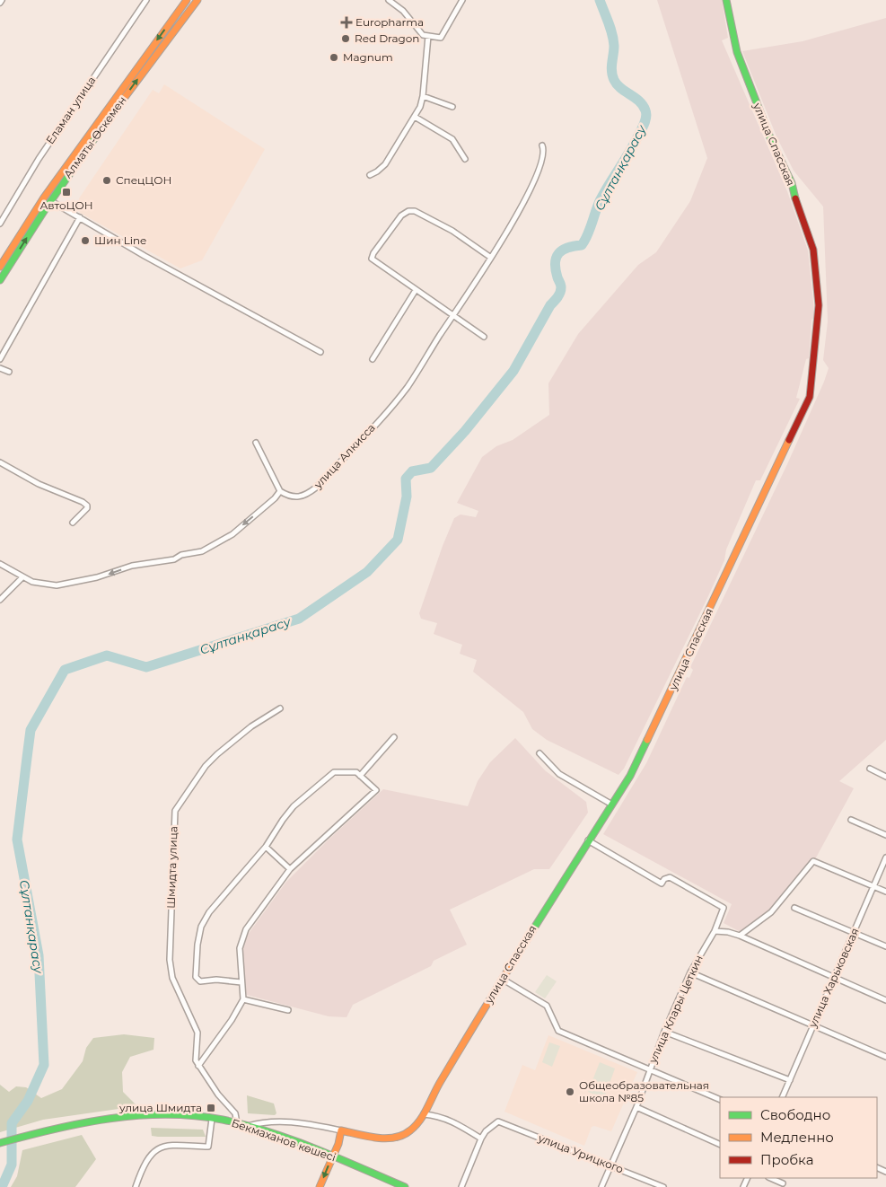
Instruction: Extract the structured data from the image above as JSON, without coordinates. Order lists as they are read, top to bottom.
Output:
{
  "streets": {
    "street": [
      "Еламан улица",
      "Алматы-Өскемен",
      "улица Спасская",
      "улица Алкисса",
      "Шмидта улица",
      "улица Харьковская",
      "улица Клары Цеткин",
      "Бекмаханов көшесі",
      "улица Урицкого"
    ]
  },
  "crossings": [
    ["улица Спасская", "улица Клары Цеткин"],
    ["улица Клары Цеткин", "улица Урицкого"]
  ],
  "water": ["Сұлтанқарасу"],
  "places": {
    "health": ["Europharma"],
    "other": [
      "Red Dragon",
      "Magnum",
      "СпецЦОН",
      "Шин Line",
      "Общеобразовательная школа №85"
    ],
    "transit": ["АвтоЦОН", "улица Шмидта"]
  },
  "legend": ["Свободно", "Медленно", "Пробка"]
}
